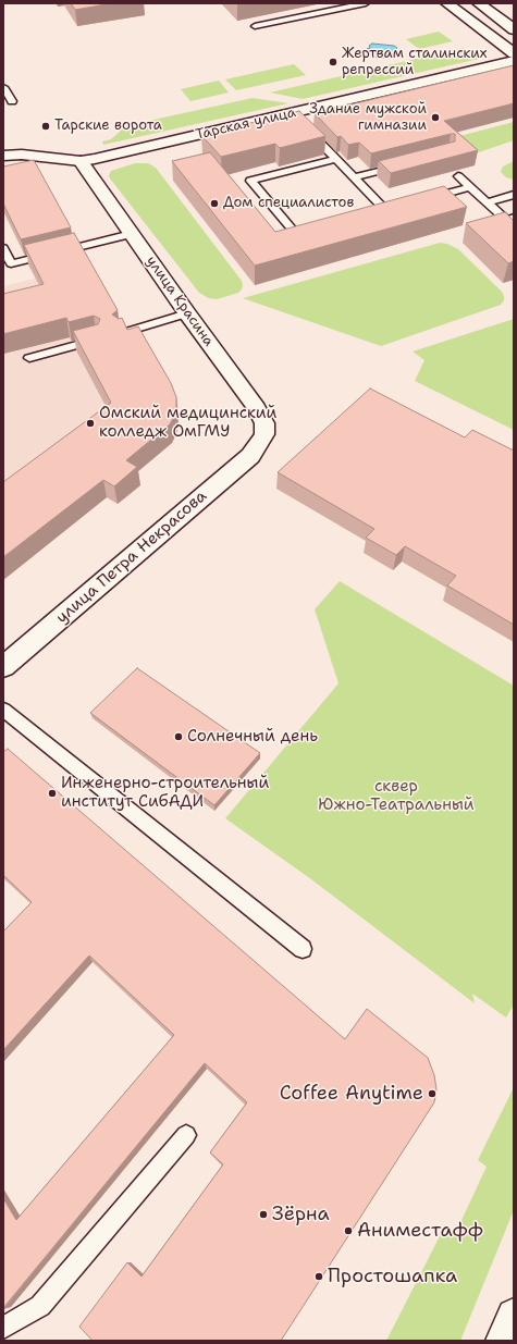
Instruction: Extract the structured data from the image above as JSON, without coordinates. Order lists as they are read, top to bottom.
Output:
{
  "streets": {
    "street": ["Тарская улица", "улица Красина", "улица Петра Некрасова"]
  },
  "crossings": [
    ["Тарская улица", "улица Красина"],
    ["улица Красина", "улица Петра Некрасова"]
  ],
  "parks": ["сквер Южно-Театральный"],
  "places": [
    "Жертвам сталинских репрессий",
    "Здание мужской гимназии",
    "Тарские ворота",
    "Дом специалистов",
    "Омский медицинский колледж ОмГМУ",
    "Солнечный день",
    "Инженерно-строительный институт СибАДИ",
    "Coffee Anytime",
    "Зёрна",
    "Аниместафф",
    "Простошапка"
  ]
}
